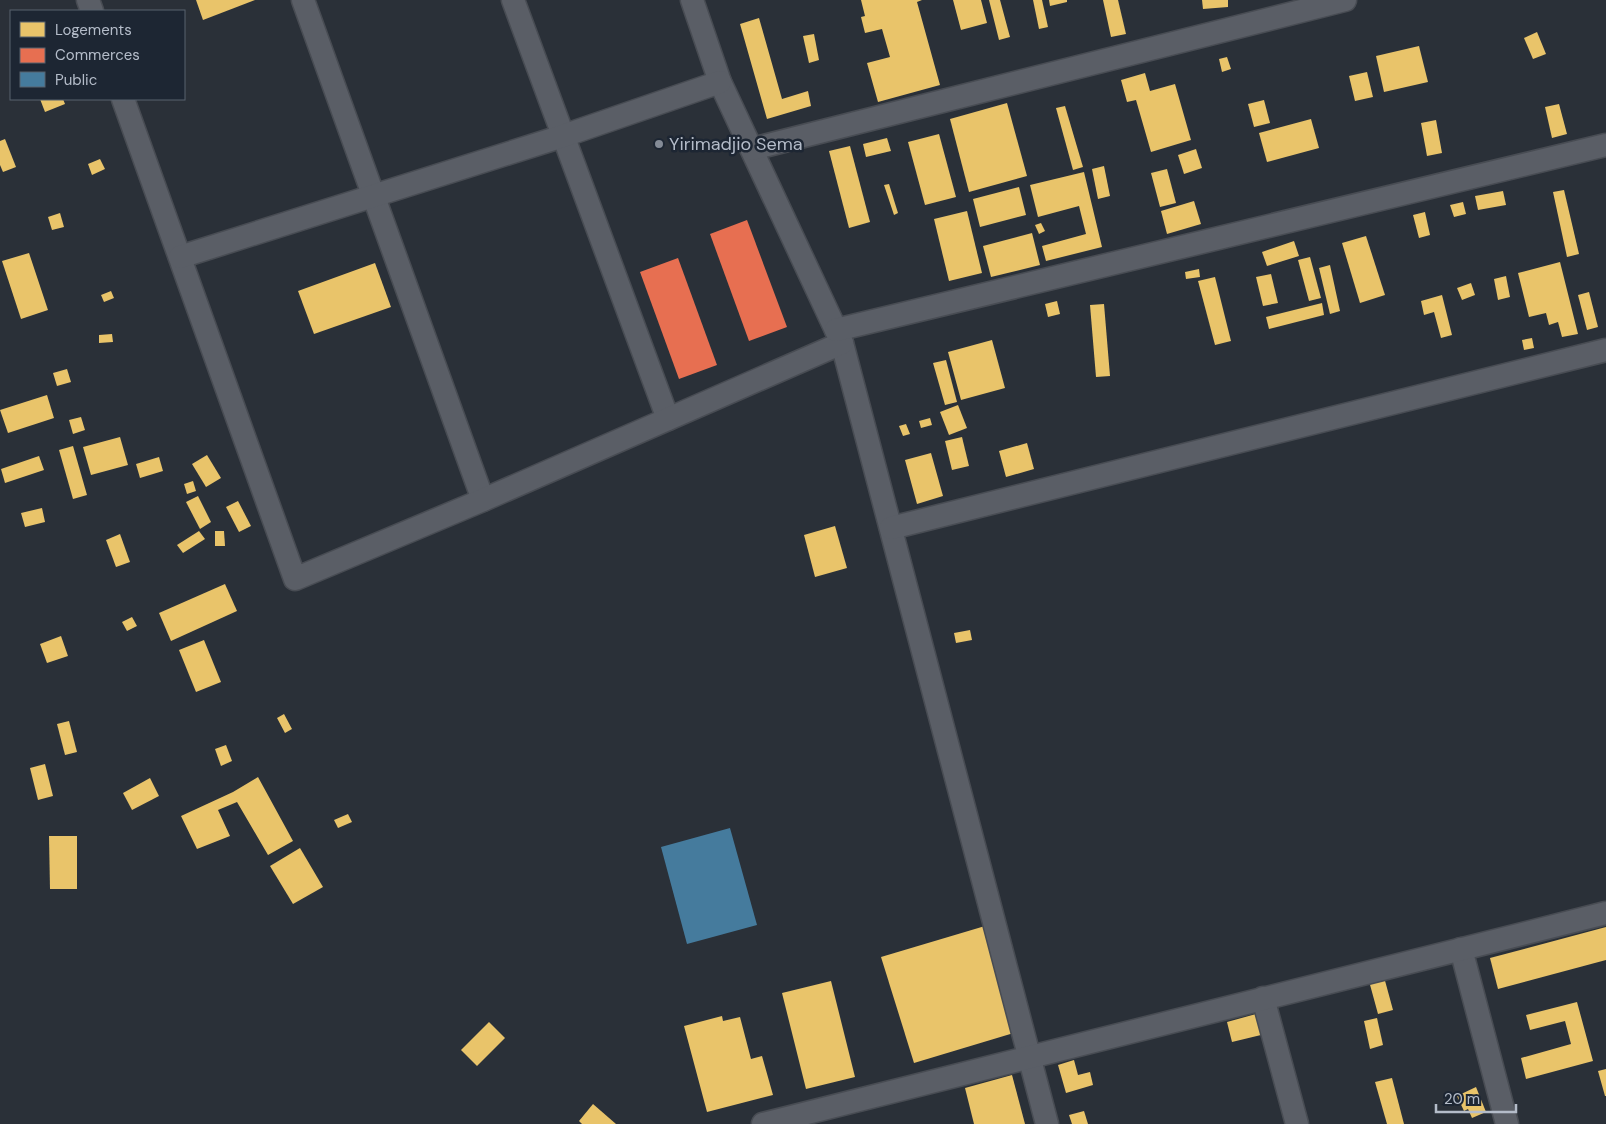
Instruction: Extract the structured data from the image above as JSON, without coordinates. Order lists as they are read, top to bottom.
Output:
{
  "places": ["Yirimadjio Sema"],
  "legend": ["Logements", "Commerces", "Public"],
  "scale_bar": "20 m"
}
